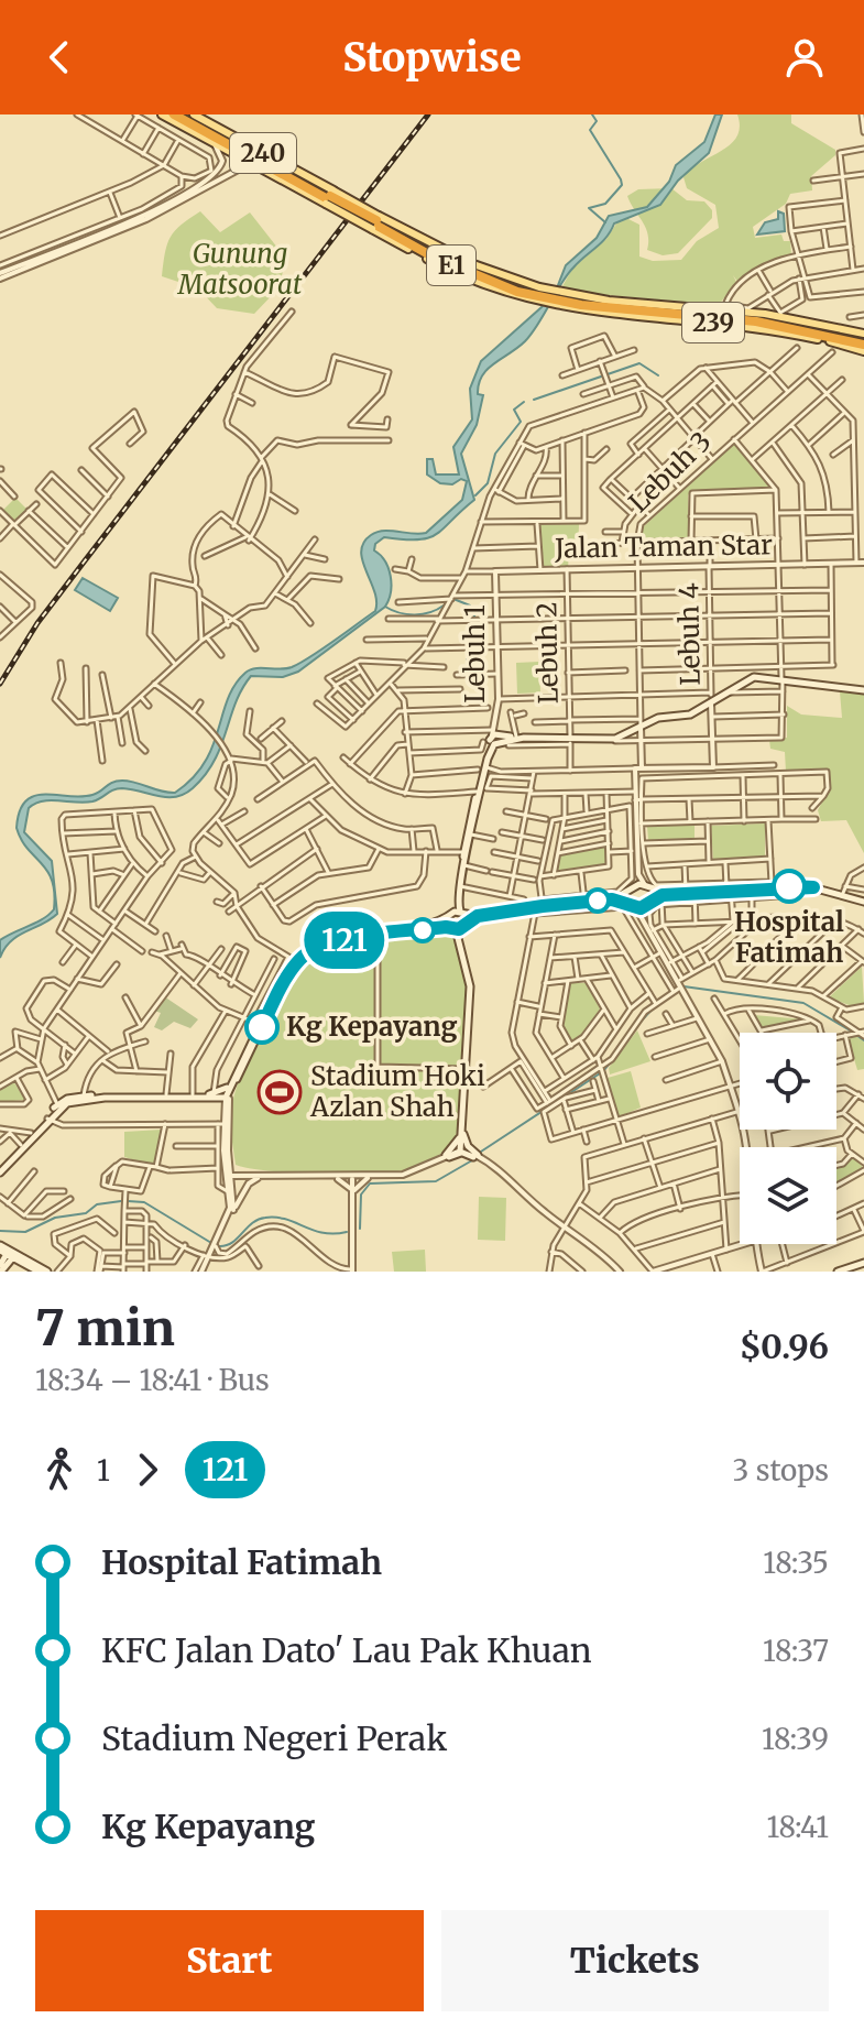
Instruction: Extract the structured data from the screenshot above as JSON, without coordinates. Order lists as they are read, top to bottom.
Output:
{
  "streets": {
    "highway": ["E1"],
    "main road": ["240"],
    "street": [
      "Lebuh 3",
      "Jalan Taman Star",
      "Lebuh 4",
      "Lebuh 2",
      "Lebuh 1"
    ]
  },
  "crossings": [
    ["240", "E1"],
    ["Lebuh 3", "Jalan Taman Star"],
    ["Jalan Taman Star", "Lebuh 4"],
    ["Jalan Taman Star", "Lebuh 2"],
    ["Jalan Taman Star", "Lebuh 1"]
  ],
  "parks": ["Gunung Matsoorat"],
  "places": {
    "other": ["Hospital Fatimah", "Kg Kepayang"],
    "sports": ["Stadium Hoki Azlan Shah"]
  },
  "lines": ["bus line 121"],
  "page": {
    "header": "Stopwise",
    "on_map": "121",
    "heading": ["7 min", "18:34 – 18:41 · Bus", "$0.96"],
    "legs": ["1", "121", "3 stops"],
    "list": [
      {
        "name": "Hospital Fatimah",
        "value": "18:35"
      },
      {
        "name": "KFC Jalan Dato' Lau Pak Khuan",
        "value": "18:37"
      },
      {
        "name": "Stadium Negeri Perak",
        "value": "18:39"
      },
      {
        "name": "Kg Kepayang",
        "value": "18:41"
      }
    ],
    "buttons": ["Start", "Tickets"]
  }
}
